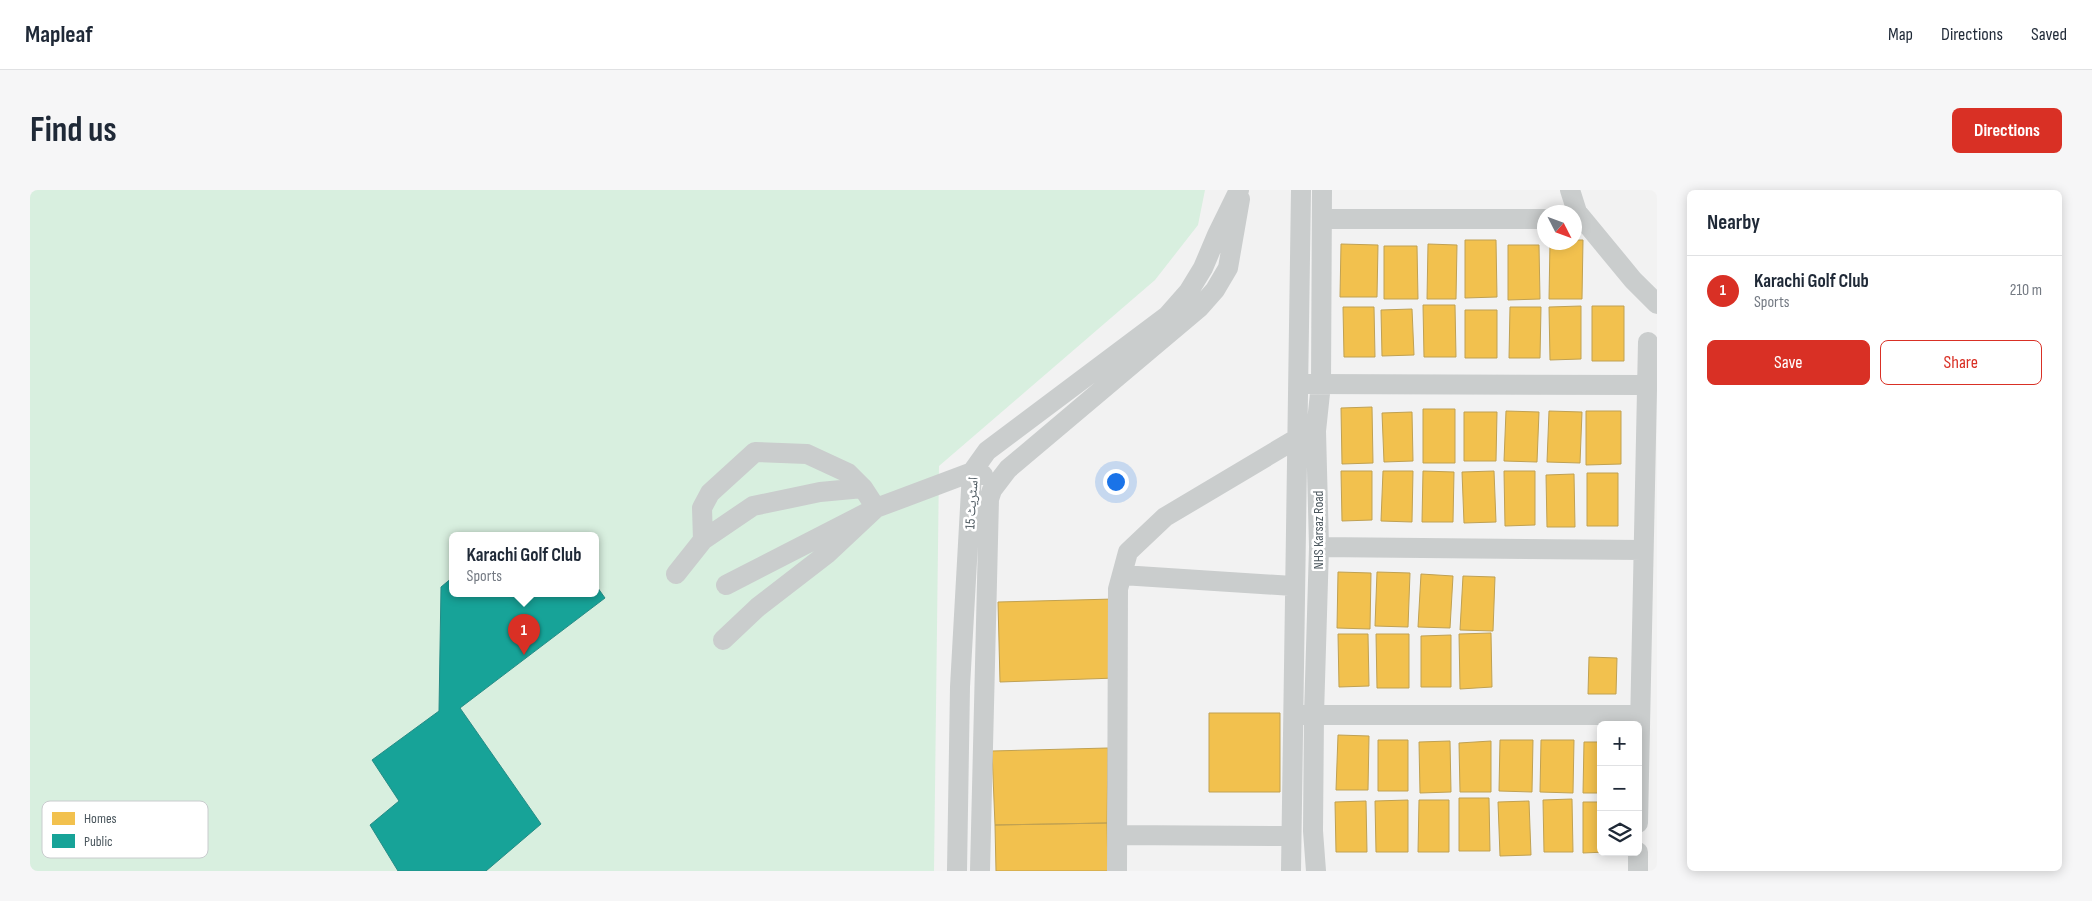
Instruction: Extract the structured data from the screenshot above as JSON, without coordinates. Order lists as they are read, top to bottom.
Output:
{
  "streets": {
    "street": ["اسٹریٹ 15", "NHS Karsaz Road"]
  },
  "legend": ["Homes", "Public"],
  "north": "bottom right",
  "page": {
    "header": "Mapleaf",
    "nav": ["Map", "Directions", "Saved"],
    "buttons": [
      "Directions",
      ["Save", "Share"]
    ],
    "title": "Find us",
    "heading": "Nearby",
    "list": [
      {
        "mark": "1",
        "name": "Karachi Golf Club",
        "note": "Sports",
        "value": "210 m"
      }
    ],
    "popup": ["Karachi Golf Club", "Sports"],
    "pins": "1",
    "map_buttons": ["+", "−"]
  }
}
